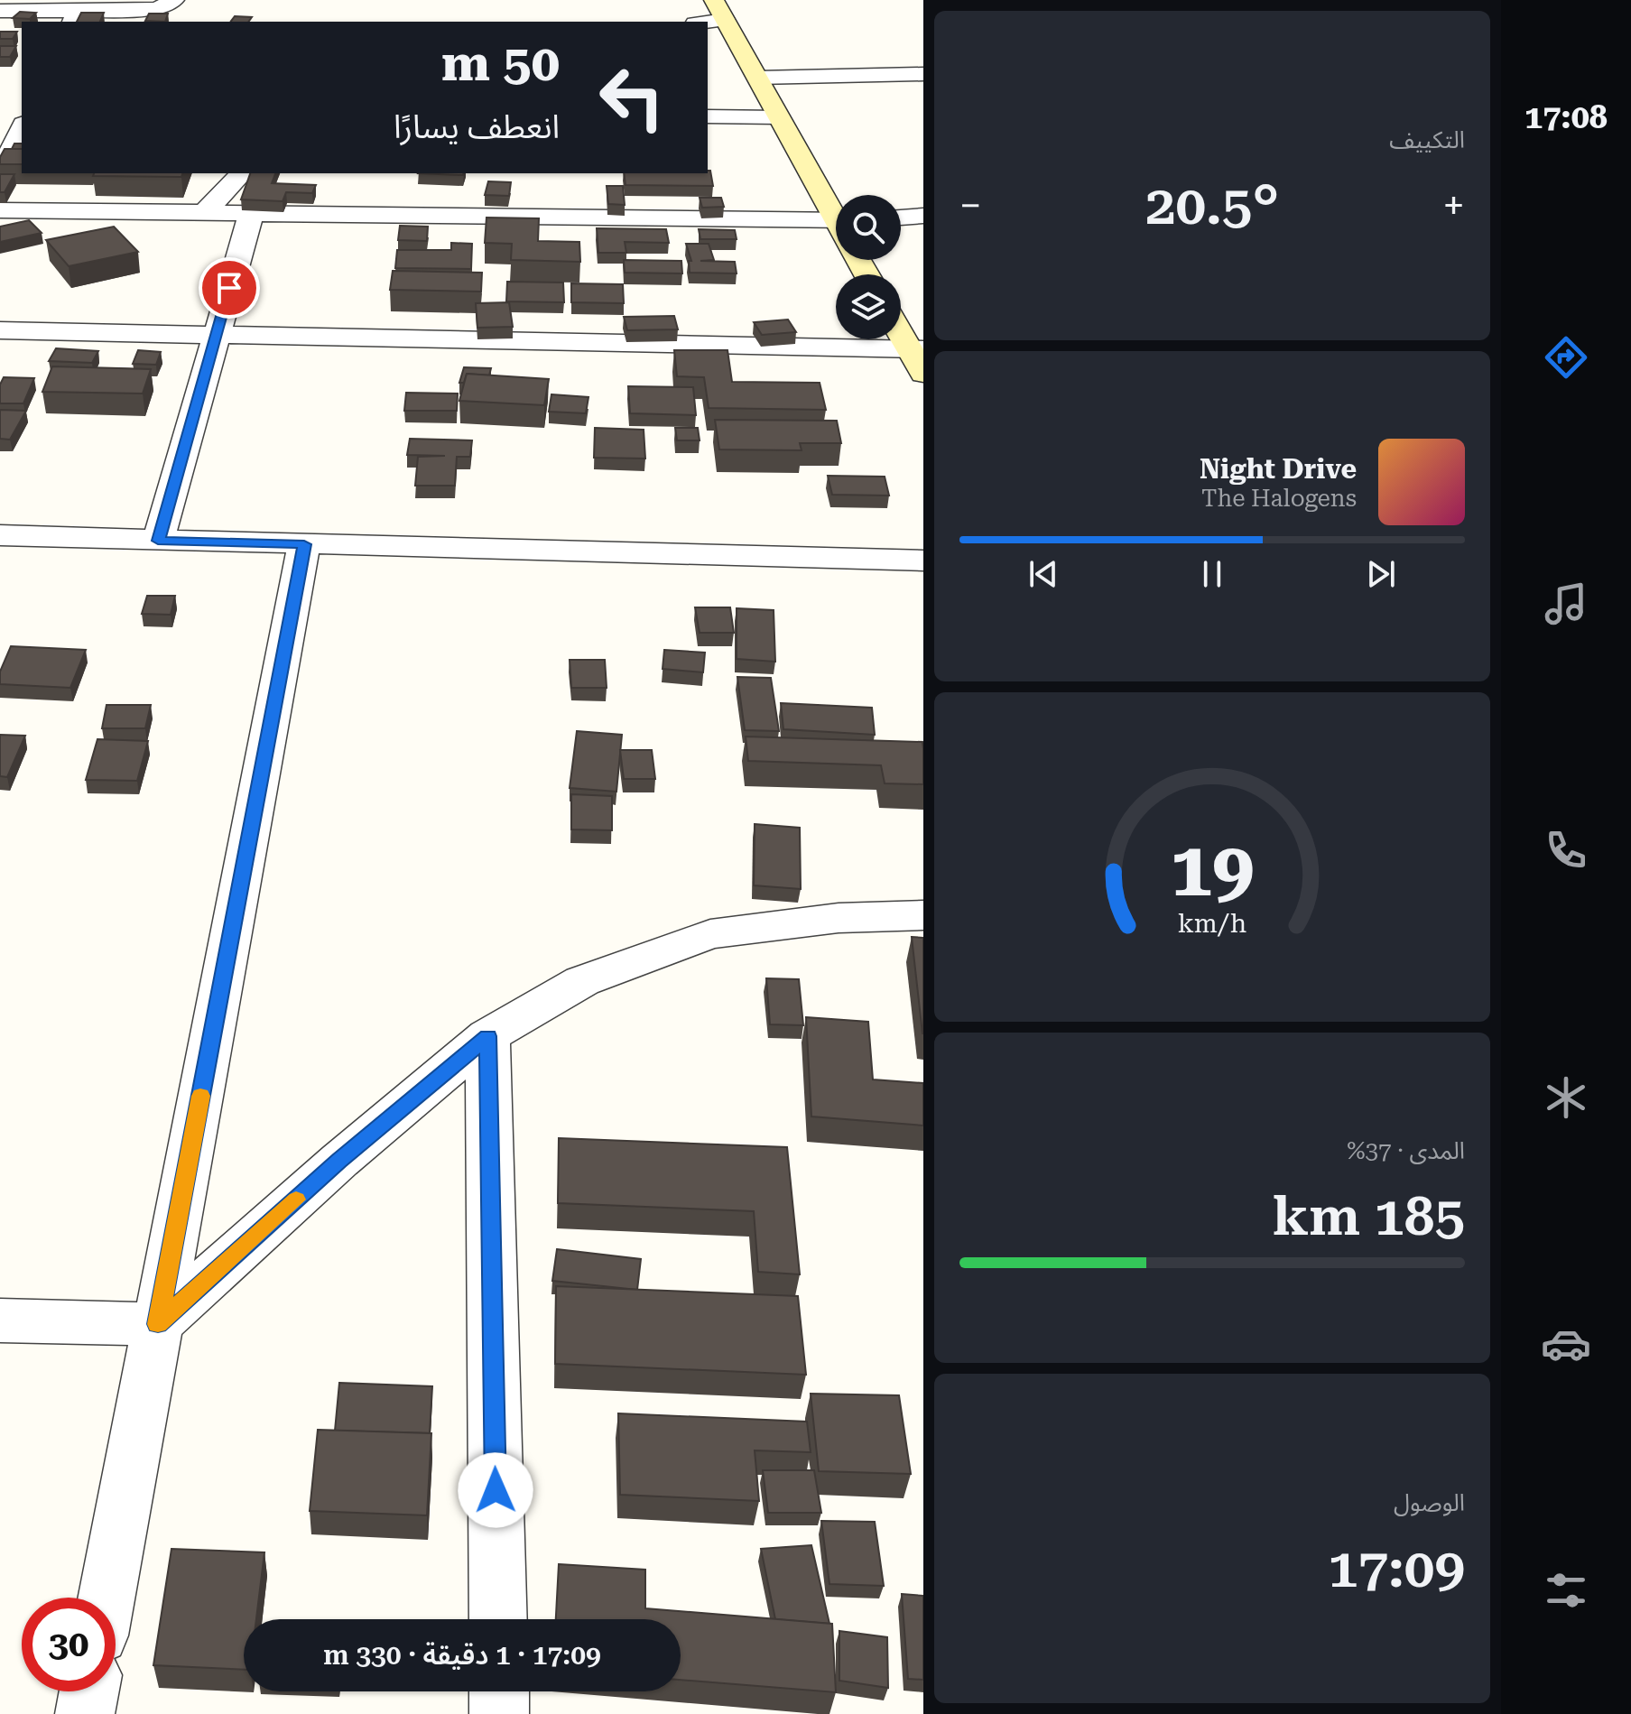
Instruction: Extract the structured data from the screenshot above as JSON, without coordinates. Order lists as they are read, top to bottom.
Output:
{
  "page": {
    "tabs": "17:08",
    "tile": [
      "التكييف",
      ["المدى · 37%", "185 km"],
      ["الوصول", "17:09"]
    ],
    "turn": ["50 m", "انعطف يسارًا"],
    "heat": ["−", "20.5°", "+"],
    "song": ["Night Drive", "The Halogens"],
    "limit": "30",
    "trip": "17:09 · 1 دقيقة · 330 m",
    "gauge": ["19", "km/h"]
  }
}
